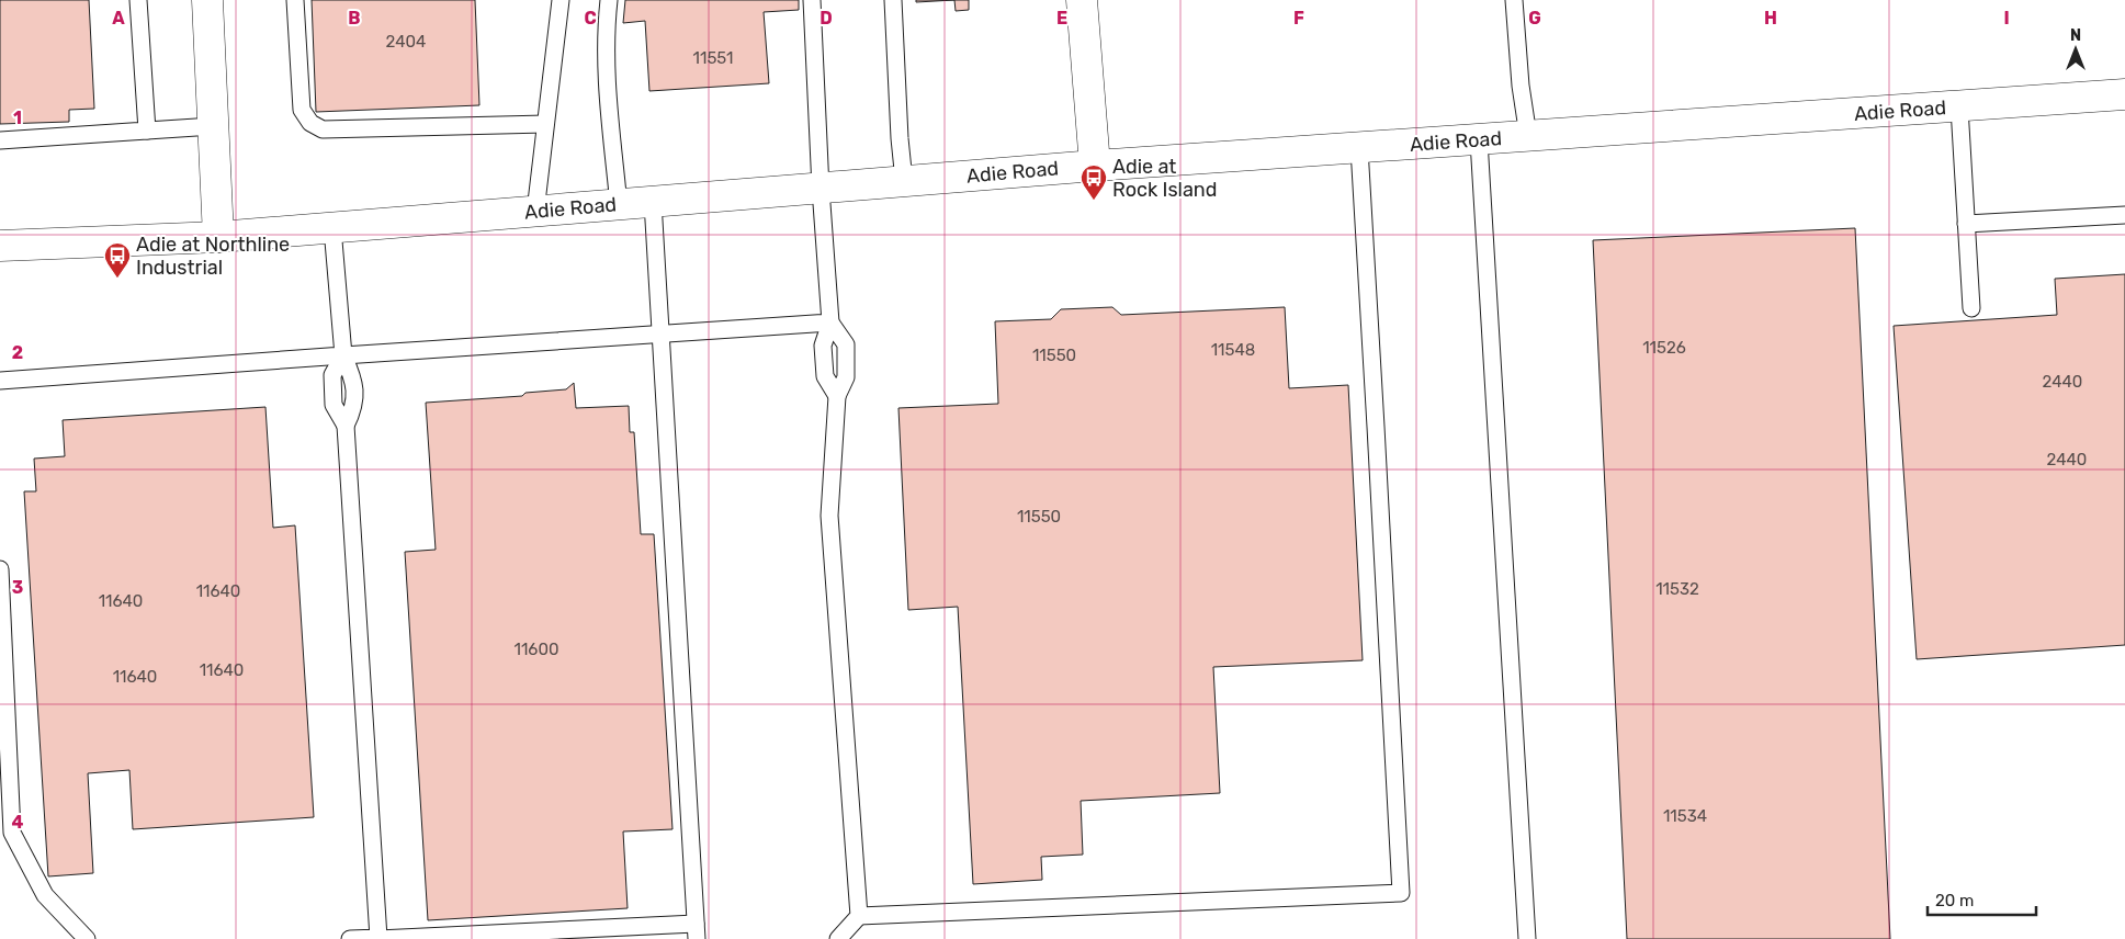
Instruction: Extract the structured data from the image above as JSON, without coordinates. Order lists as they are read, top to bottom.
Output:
{
  "streets": {
    "street": ["Adie Road"]
  },
  "places": {
    "bus stop": ["Adie at Rock Island", "Adie at Northline Industrial"]
  },
  "house_numbers": [
    "2404",
    "11551",
    "11526",
    "11548",
    "11550",
    "2440",
    "2440",
    "11550",
    "11532",
    "11640",
    "11640",
    "11600",
    "11640",
    "11640",
    "11534"
  ],
  "scale_bar": "20 m",
  "north": "top",
  "grid": {
    "columns": [
      "A",
      "B",
      "C",
      "D",
      "E",
      "F",
      "G",
      "H",
      "I"
    ],
    "rows": [
      "1",
      "2",
      "3",
      "4"
    ]
  }
}
